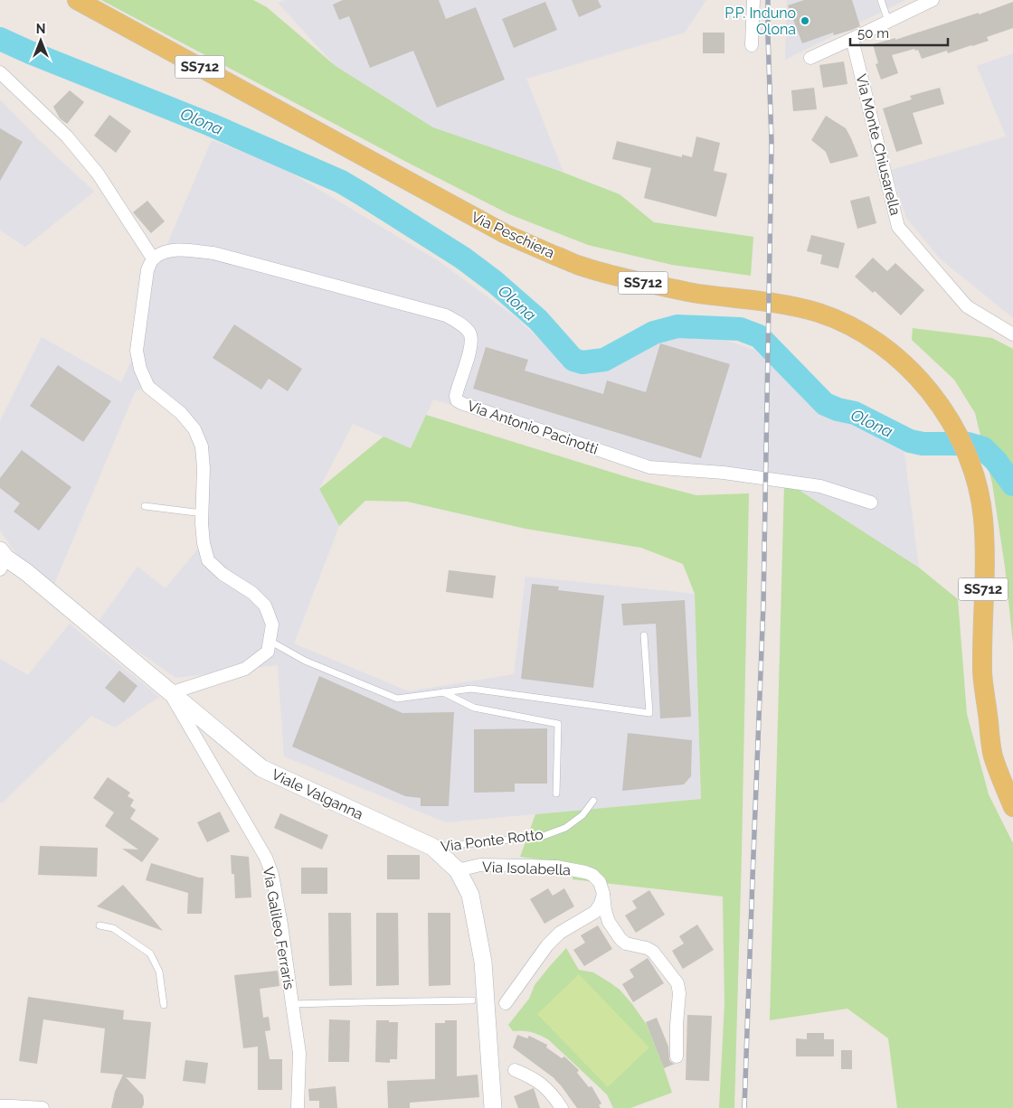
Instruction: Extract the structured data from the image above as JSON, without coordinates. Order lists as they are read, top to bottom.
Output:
{
  "streets": {
    "main road": ["SS712", "Via Peschiera", "Viale Valganna"],
    "street": [
      "Via Monte Chiusarella",
      "Via Antonio Pacinotti",
      "Via Isolabella",
      "Via Galileo Ferraris"
    ],
    "lane": ["Via Ponte Rotto"]
  },
  "crossings": [
    ["Viale Valganna", "Via Ponte Rotto"],
    ["Viale Valganna", "Via Isolabella"],
    ["Viale Valganna", "Via Galileo Ferraris"]
  ],
  "water": ["Olona"],
  "places": ["P.P. Induno Olona"],
  "scale_bar": "50 m",
  "north": "top"
}
